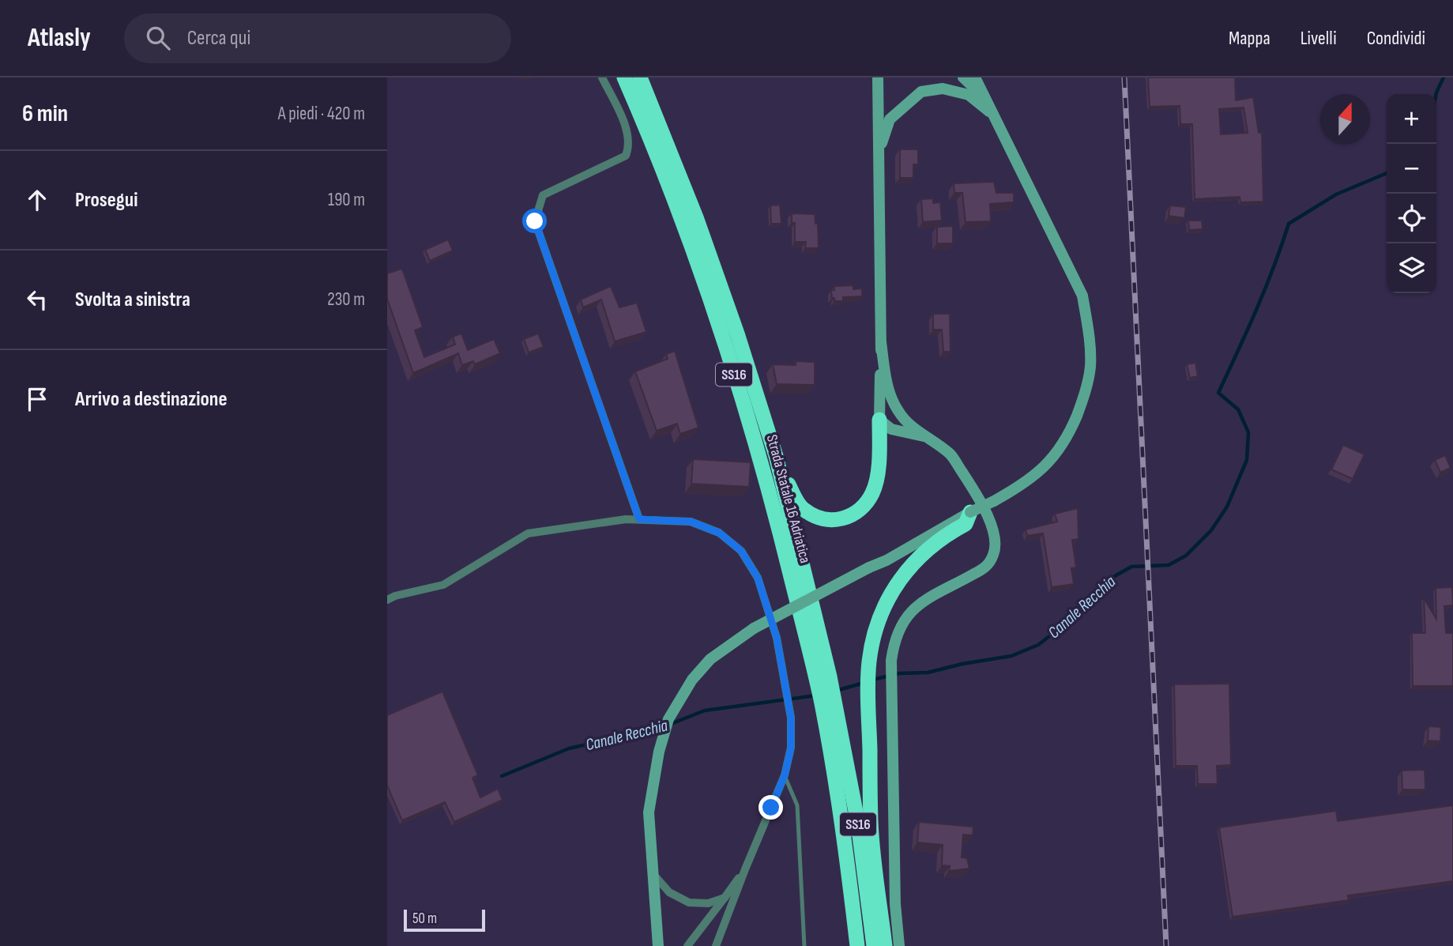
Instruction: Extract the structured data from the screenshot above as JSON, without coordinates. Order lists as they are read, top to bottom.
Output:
{
  "streets": {
    "highway": ["SS16", "Strada Statale 16 Adriatica"]
  },
  "water": ["Canale Recchia"],
  "scale_bar": "50 m",
  "north": "top",
  "page": {
    "header": "Atlasly",
    "search": "Cerca qui",
    "nav": ["Mappa", "Livelli", "Condividi"],
    "heading": ["6 min", "A piedi · 420 m"],
    "map_buttons": ["+", "−"],
    "list": [
      ["Prosegui", "190 m"],
      ["Svolta a sinistra", "230 m"],
      "Arrivo a destinazione"
    ],
    "scale": "50 m"
  }
}
